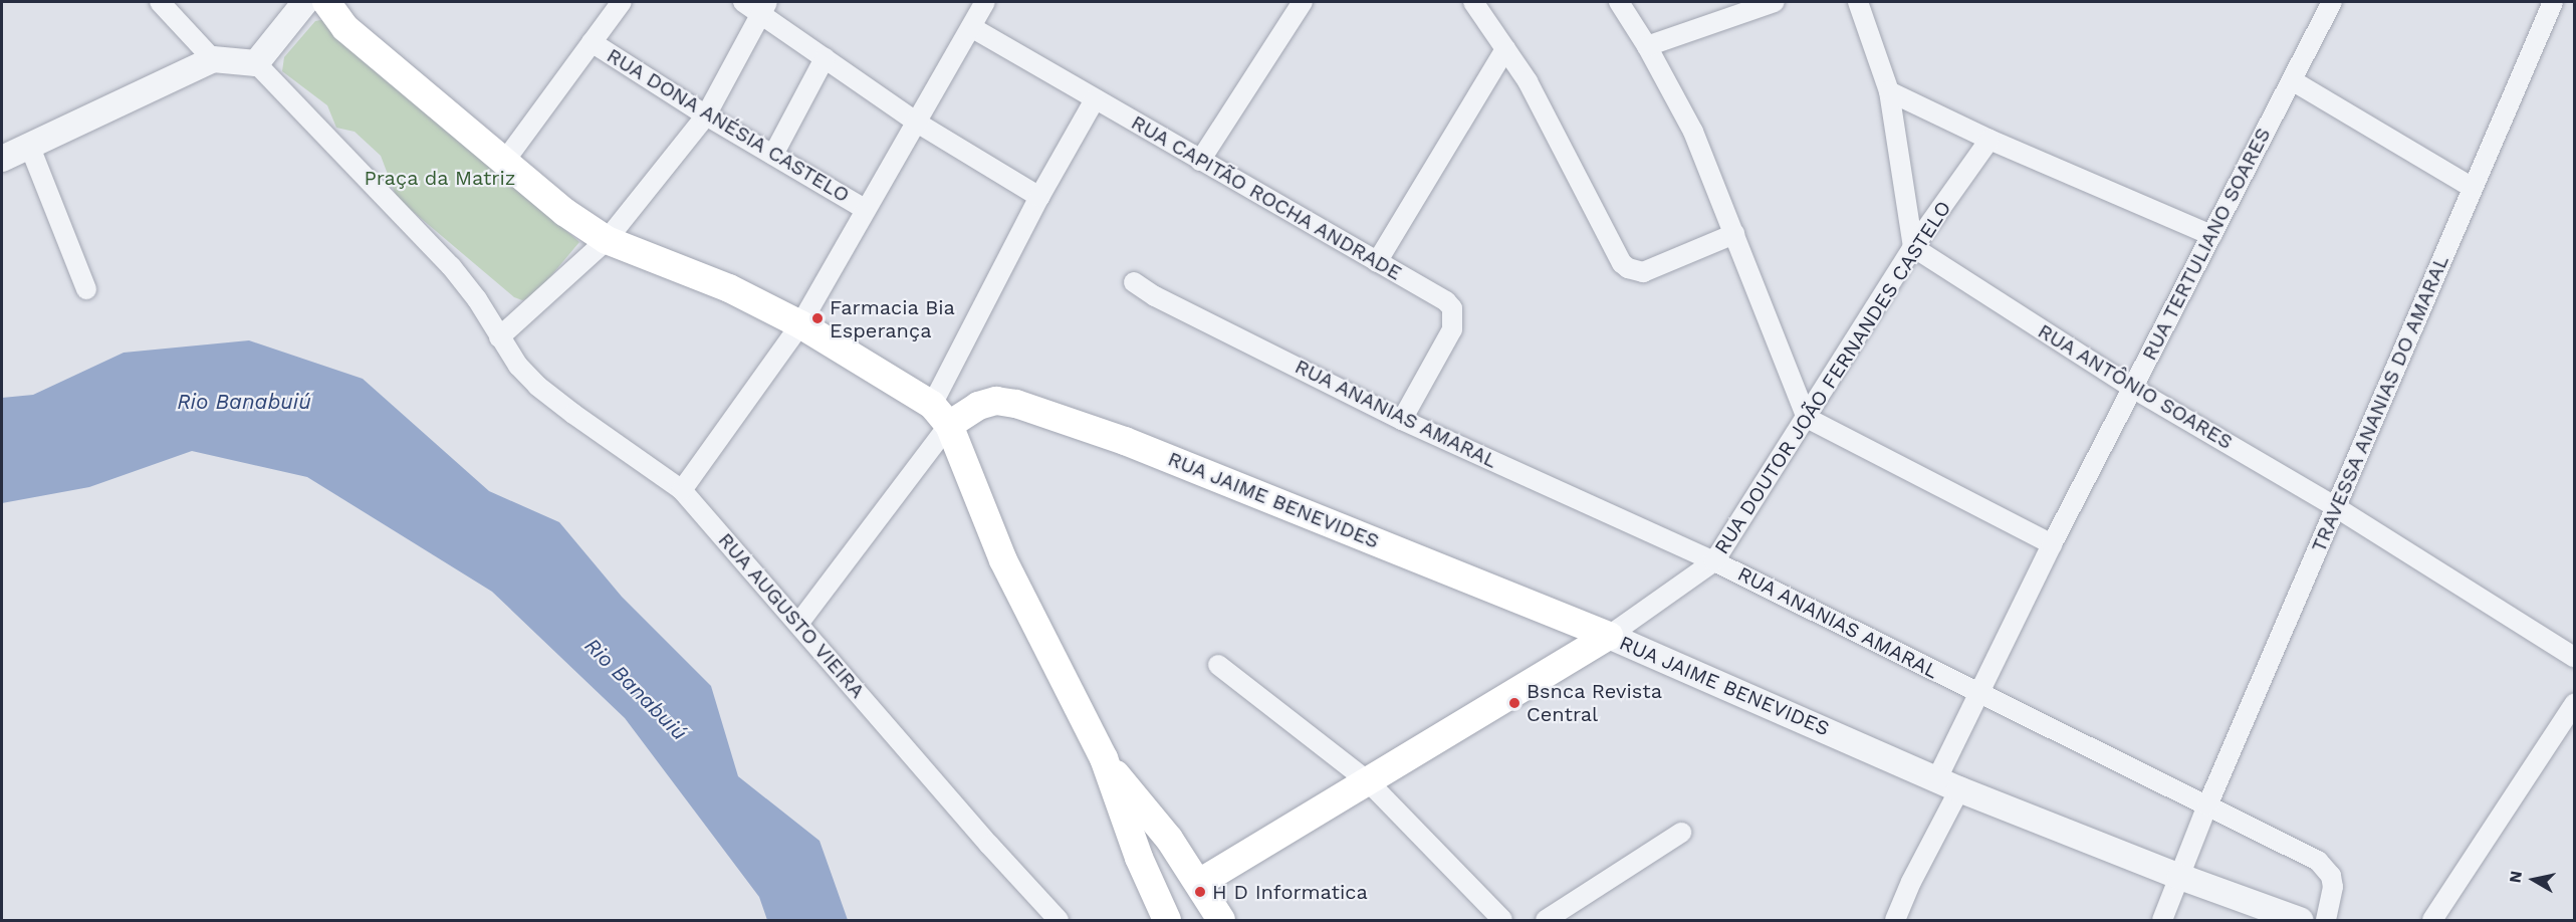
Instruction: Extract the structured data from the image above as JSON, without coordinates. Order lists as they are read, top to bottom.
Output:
{
  "streets": {
    "main road": ["RUA DOUTOR JOÃO FERNANDES CASTELO", "RUA JAIME BENEVIDES"],
    "street": [
      "RUA DONA ANÉSIA CASTELO",
      "RUA CAPITÃO ROCHA ANDRADE",
      "RUA TERTULIANO SOARES",
      "RUA ANTÔNIO SOARES",
      "TRAVESSA ANANIAS DO AMARAL",
      "RUA ANANIAS AMARAL",
      "RUA AUGUSTO VIEIRA"
    ]
  },
  "crossings": [
    ["RUA CAPITÃO ROCHA ANDRADE", "RUA ANANIAS AMARAL"],
    ["RUA TERTULIANO SOARES", "RUA ANTÔNIO SOARES"],
    ["RUA TERTULIANO SOARES", "RUA ANANIAS AMARAL"],
    ["RUA TERTULIANO SOARES", "RUA JAIME BENEVIDES"],
    ["RUA DOUTOR JOÃO FERNANDES CASTELO", "RUA ANTÔNIO SOARES"],
    ["RUA DOUTOR JOÃO FERNANDES CASTELO", "RUA ANANIAS AMARAL"],
    ["RUA DOUTOR JOÃO FERNANDES CASTELO", "RUA JAIME BENEVIDES"],
    ["RUA ANTÔNIO SOARES", "TRAVESSA ANANIAS DO AMARAL"],
    ["TRAVESSA ANANIAS DO AMARAL", "RUA ANANIAS AMARAL"],
    ["TRAVESSA ANANIAS DO AMARAL", "RUA JAIME BENEVIDES"]
  ],
  "water": ["Rio Banabuiú"],
  "parks": ["Praça da Matriz"],
  "places": ["Farmacia Bia Esperança", "Bsnca Revista Central", "H D Informatica"],
  "north": "left"
}
